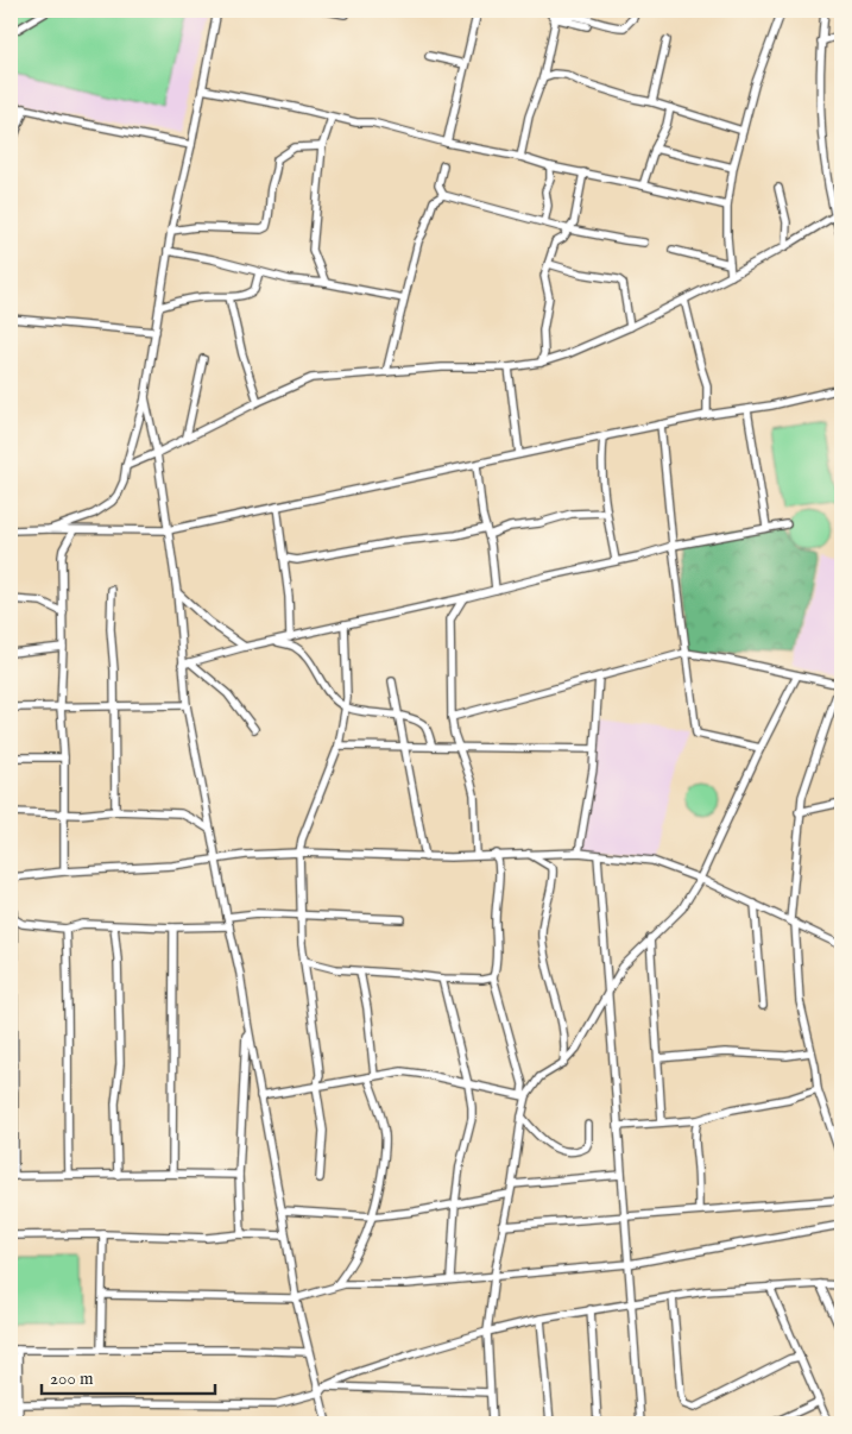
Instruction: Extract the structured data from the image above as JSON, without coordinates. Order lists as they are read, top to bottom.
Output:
{
  "scale_bar": "200 m"
}
